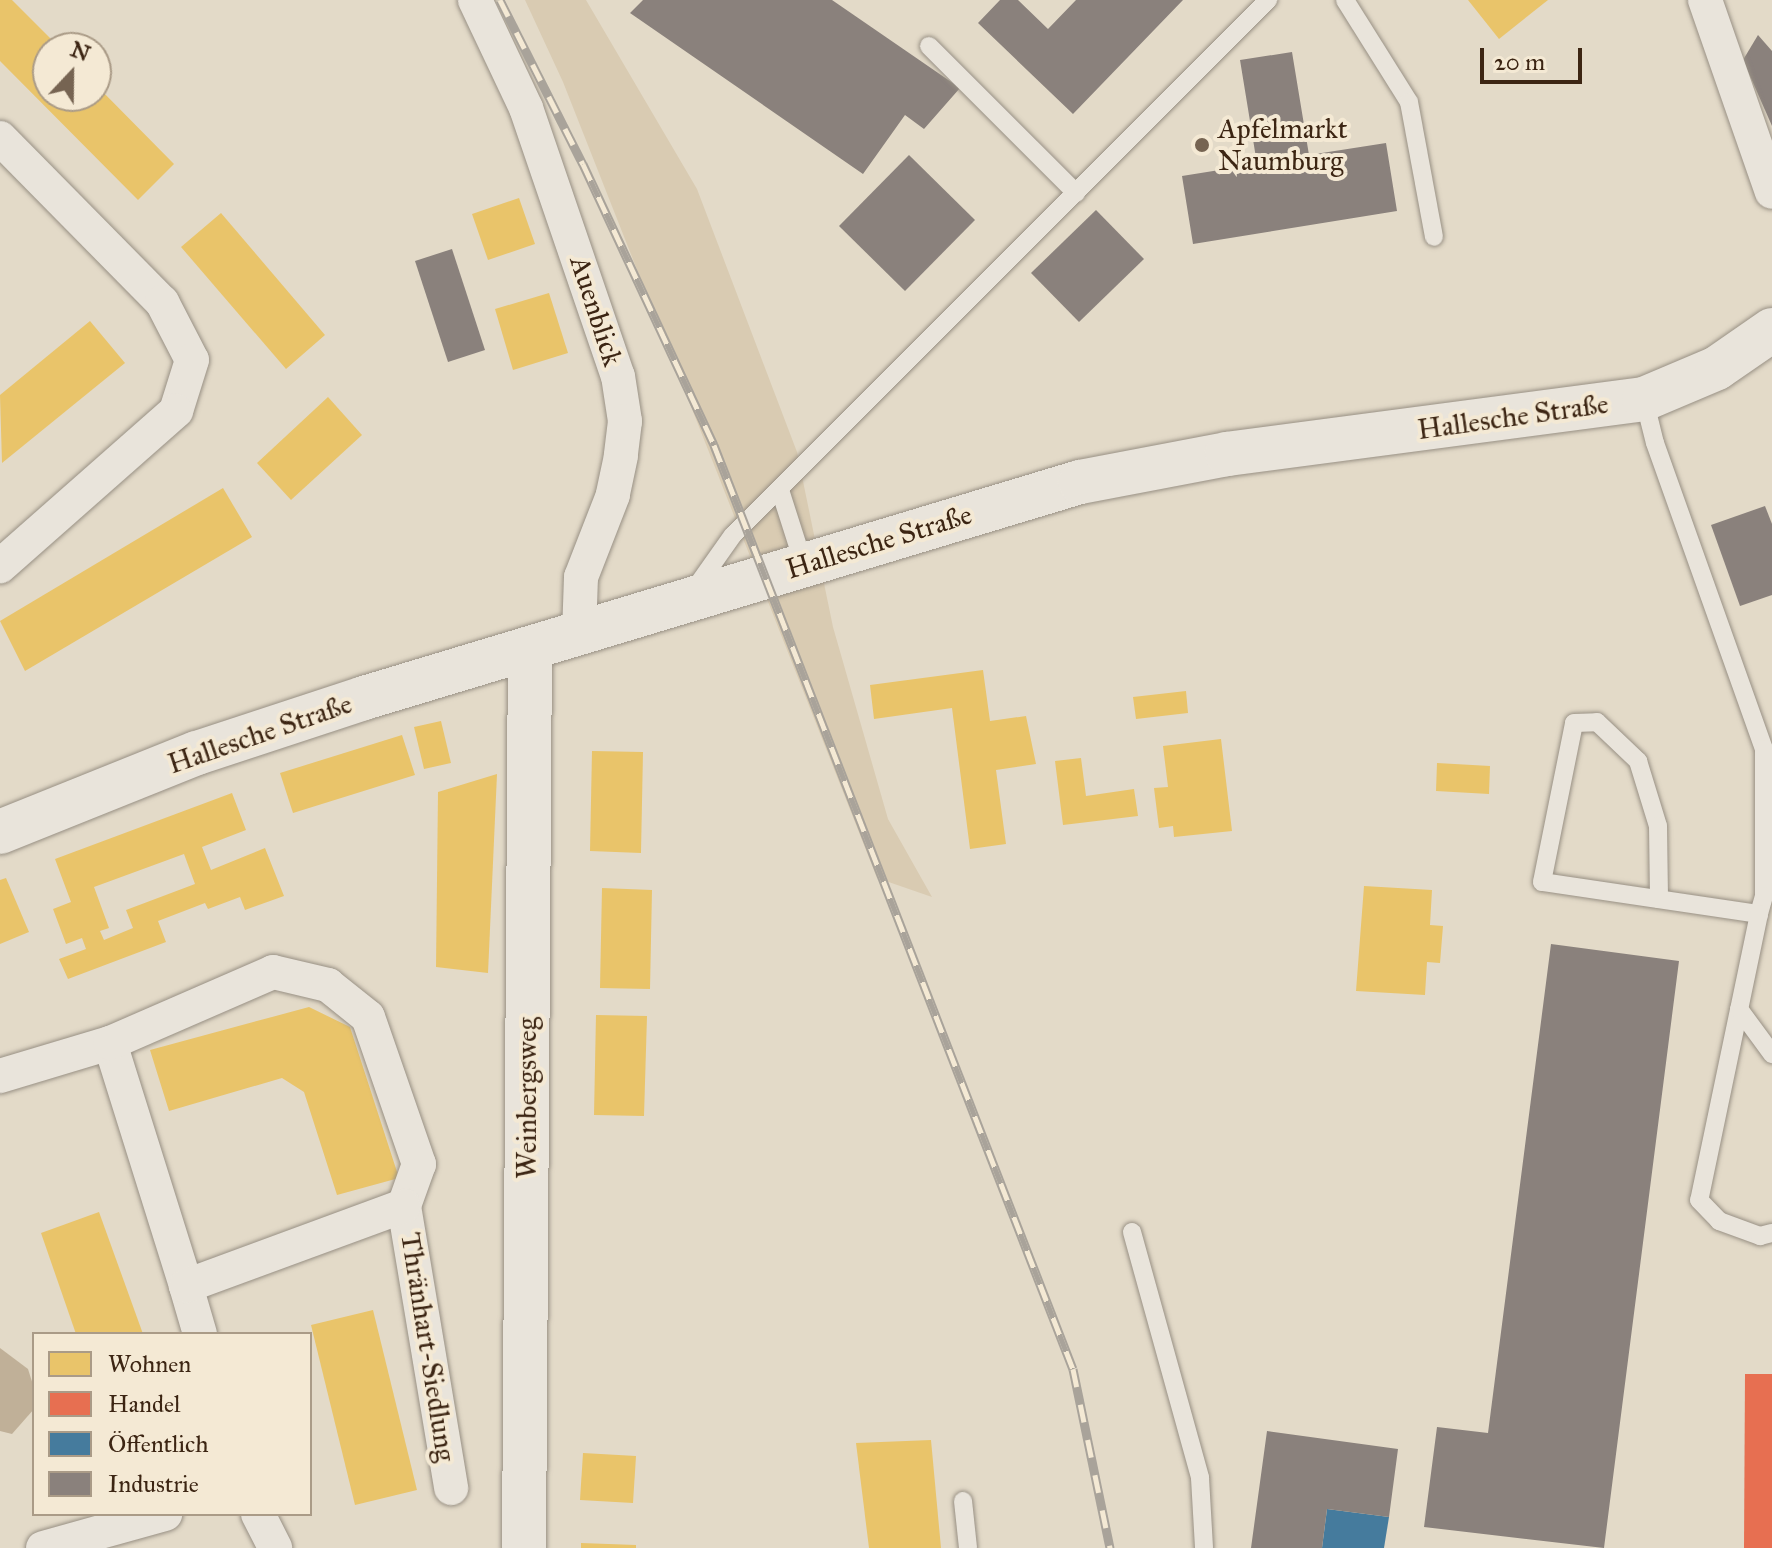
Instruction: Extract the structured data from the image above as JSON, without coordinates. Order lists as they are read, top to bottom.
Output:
{
  "streets": {
    "main road": ["Hallesche Straße", "Weinbergsweg"],
    "street": ["Auenblick", "Thränhart-Siedlung"]
  },
  "crossings": [
    ["Auenblick", "Hallesche Straße"],
    ["Hallesche Straße", "Weinbergsweg"]
  ],
  "places": ["Apfelmarkt Naumburg"],
  "legend": [
    "Wohnen",
    "Handel",
    "Öffentlich",
    "Industrie"
  ],
  "scale_bar": "20 m",
  "north": "top"
}
